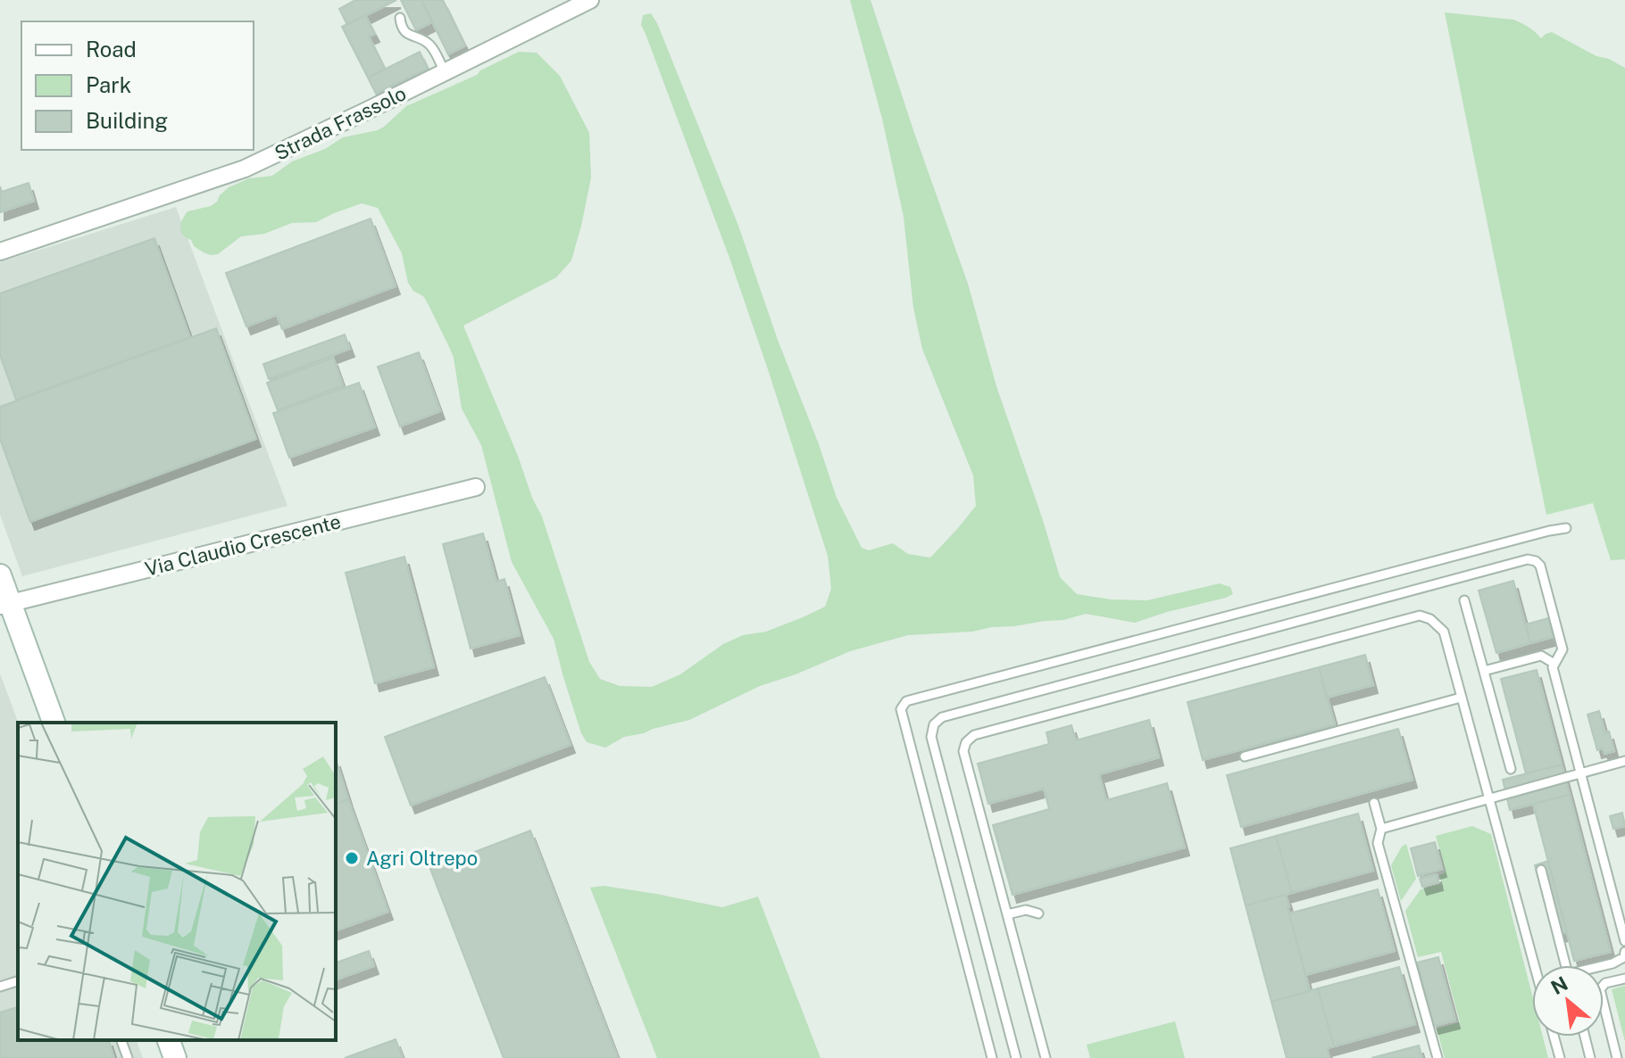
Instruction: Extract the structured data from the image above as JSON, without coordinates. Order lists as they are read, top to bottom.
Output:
{
  "streets": {
    "street": ["Strada Frassolo", "Via Claudio Crescente"]
  },
  "places": ["Agri Oltrepo"],
  "legend": ["Road", "Park", "Building"],
  "north": "top left"
}
